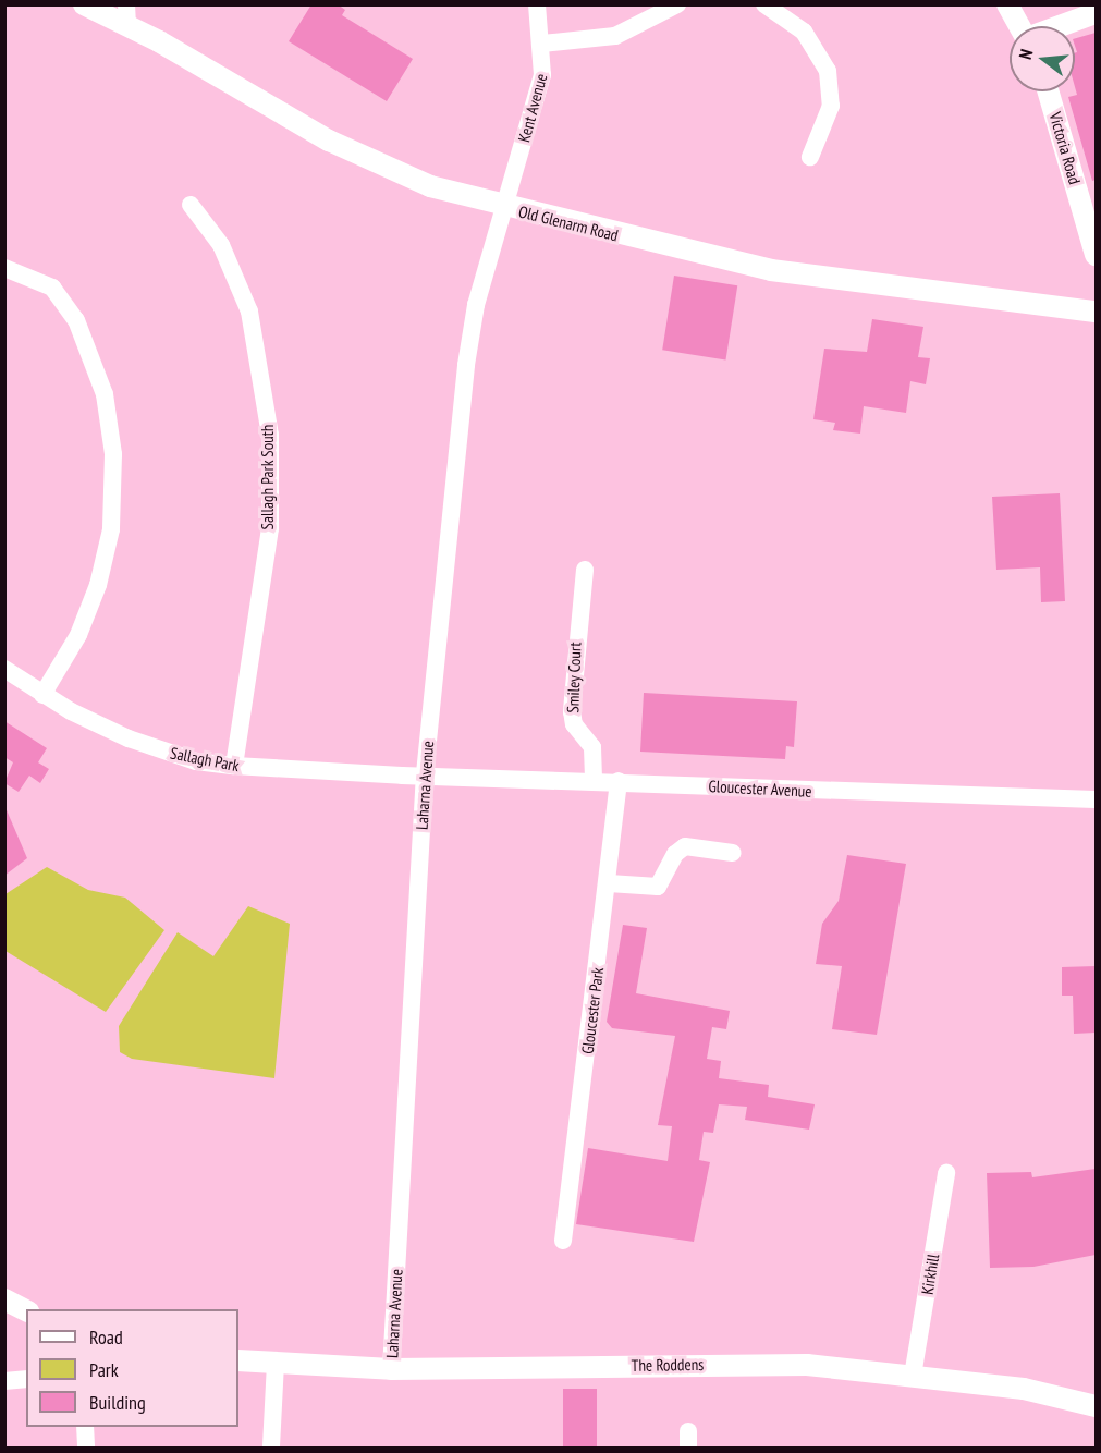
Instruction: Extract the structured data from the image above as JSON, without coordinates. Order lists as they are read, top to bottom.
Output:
{
  "streets": {
    "street": [
      "Kent Avenue",
      "Victoria Road",
      "Old Glenarm Road",
      "Sallagh Park South",
      "Smiley Court",
      "Sallagh Park",
      "Laharna Avenue",
      "Gloucester Avenue",
      "Gloucester Park",
      "Kirkhill",
      "The Roddens"
    ]
  },
  "crossings": [
    ["Kent Avenue", "Old Glenarm Road"],
    ["Kent Avenue", "Laharna Avenue"],
    ["Old Glenarm Road", "Laharna Avenue"],
    ["Sallagh Park South", "Sallagh Park"],
    ["Smiley Court", "Gloucester Avenue"],
    ["Sallagh Park", "Laharna Avenue"],
    ["Sallagh Park", "Gloucester Avenue"],
    ["Laharna Avenue", "Gloucester Avenue"],
    ["Laharna Avenue", "The Roddens"],
    ["Gloucester Avenue", "Gloucester Park"],
    ["Kirkhill", "The Roddens"]
  ],
  "legend": ["Road", "Park", "Building"],
  "north": "left"
}
